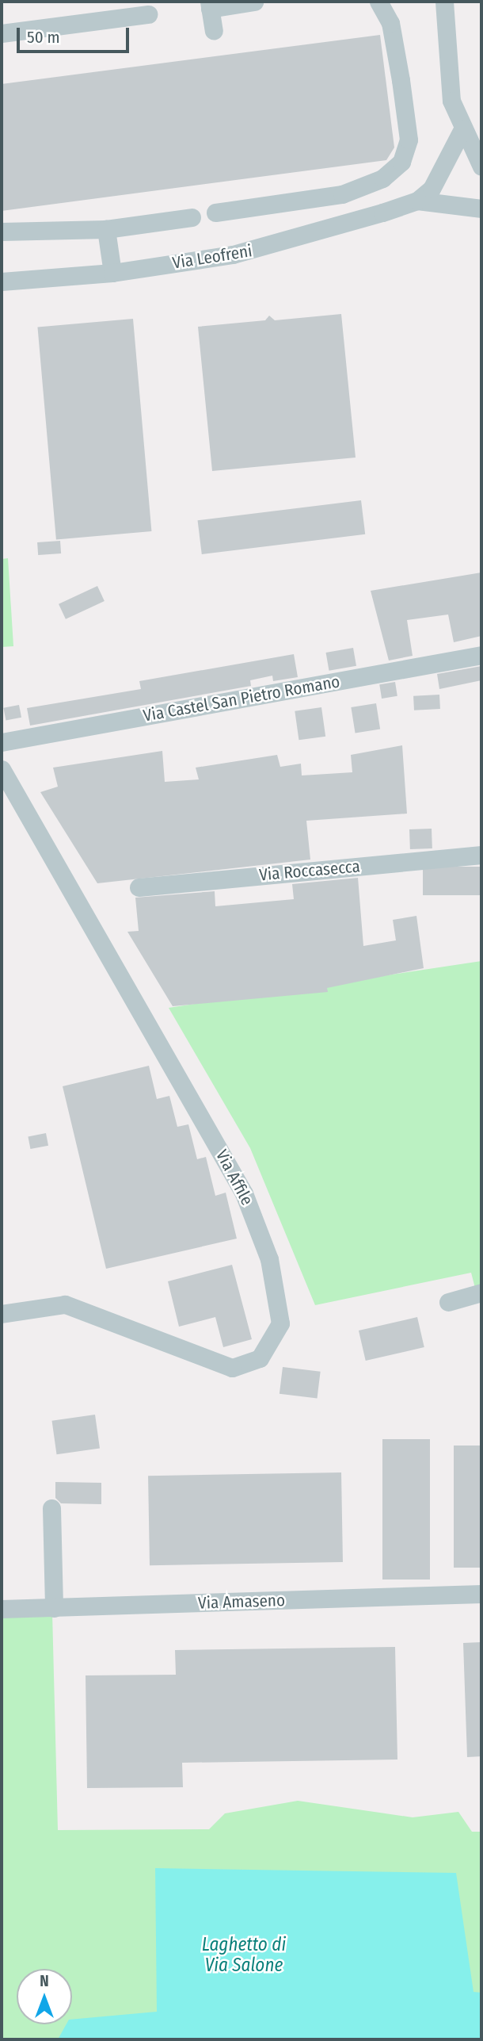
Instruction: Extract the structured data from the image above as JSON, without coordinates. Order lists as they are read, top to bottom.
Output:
{
  "streets": {
    "street": [
      "Via Leofreni",
      "Via Castel San Pietro Romano",
      "Via Roccasecca",
      "Via Affile",
      "Via Amaseno"
    ]
  },
  "water": ["Laghetto di Via Salone"],
  "scale_bar": "50 m",
  "north": "top"
}
